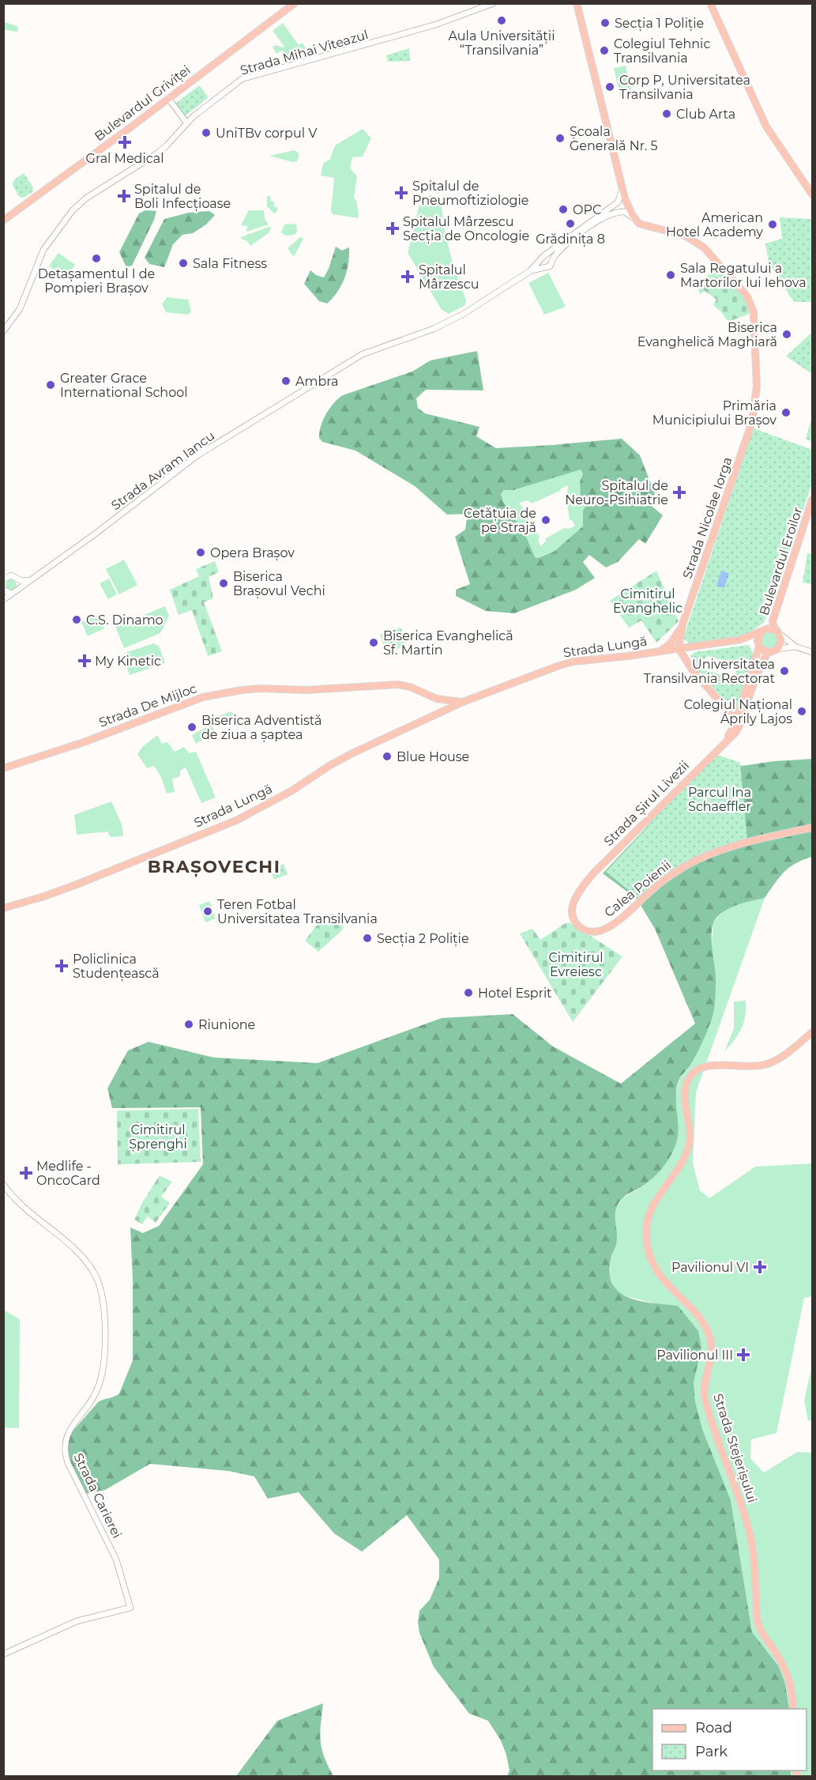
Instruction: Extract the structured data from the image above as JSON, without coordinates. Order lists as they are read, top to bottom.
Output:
{
  "streets": {
    "main road": [
      "Bulevardul Griviței",
      "Strada Nicolae Iorga",
      "Bulevardul Eroilor",
      "Strada Lungă",
      "Strada De Mijloc",
      "Strada Șirul Livezii",
      "Calea Poienii",
      "Strada Stejerișului"
    ],
    "street": ["Strada Mihai Viteazul", "Strada Avram Iancu", "Strada Carierei"]
  },
  "crossings": [
    ["Strada Nicolae Iorga", "Strada Lungă"],
    ["Strada Lungă", "Strada De Mijloc"],
    ["Strada Șirul Livezii", "Calea Poienii"]
  ],
  "districts": ["BRAȘOVECHI"],
  "parks": [
    "Cimitirul Evanghelic",
    "Parcul Ina Schaeffler",
    "Cimitirul Evreiesc",
    "Cimitirul Șprenghi"
  ],
  "places": {
    "other": [
      "Aula Universității “Transilvania”",
      "Secția 1 Poliție",
      "Colegiul Tehnic Transilvania",
      "Corp P, Universitatea Transilvania",
      "Club Arta",
      "UniTBv corpul V",
      "Școala Generală Nr. 5",
      "OPC",
      "Grădinița 8",
      "American Hotel Academy",
      "Detașamentul I de Pompieri Brașov",
      "Sala Fitness",
      "Sala Regatului a Martorilor lui Iehova",
      "Biserica Evanghelică Maghiară",
      "Ambra",
      "Greater Grace International School",
      "Primăria Municipiului Brașov",
      "Cetățuia de pe Strajă",
      "Opera Brașov",
      "Biserica Brașovul Vechi",
      "C.S. Dinamo",
      "Biserica Evanghelică Sf. Martin",
      "Universitatea Transilvania Rectorat",
      "Colegiul Național Áprily Lajos",
      "Biserica Adventistă de ziua a șaptea",
      "Blue House",
      "Teren Fotbal Universitatea Transilvania",
      "Secția 2 Poliție",
      "Hotel Esprit",
      "Riunione"
    ],
    "health": [
      "Gral Medical",
      "Spitalul de Pneumoftiziologie",
      "Spitalul de Boli Infecțioase",
      "Spitalul Mârzescu Secția de Oncologie",
      "Spitalul Mârzescu",
      "Spitalul de Neuro-Psihiatrie",
      "My Kinetic",
      "Policlinica Studențească",
      "Medlife - OncoCard",
      "Pavilionul VI",
      "Pavilionul III"
    ]
  },
  "legend": ["Road", "Park"]
}
